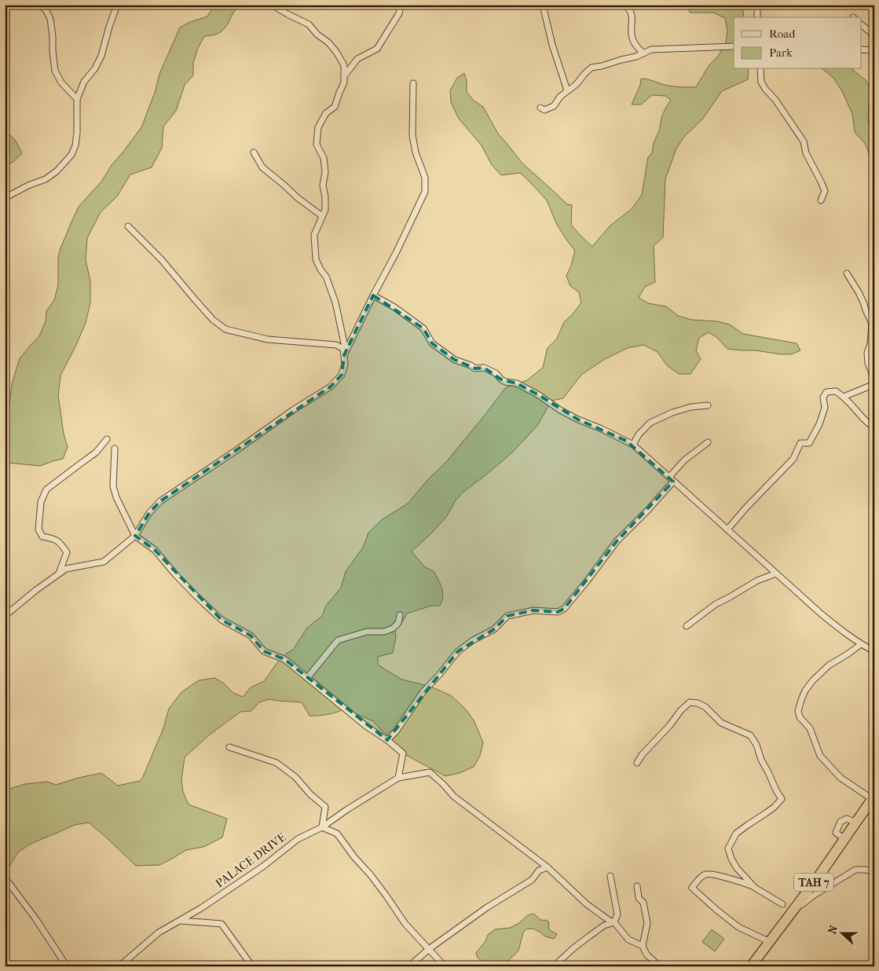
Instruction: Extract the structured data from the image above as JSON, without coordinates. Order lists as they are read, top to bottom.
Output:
{
  "streets": {
    "highway": ["TAH 7"],
    "street": ["PALACE DRIVE"]
  },
  "legend": ["Road", "Park"],
  "north": "left"
}
